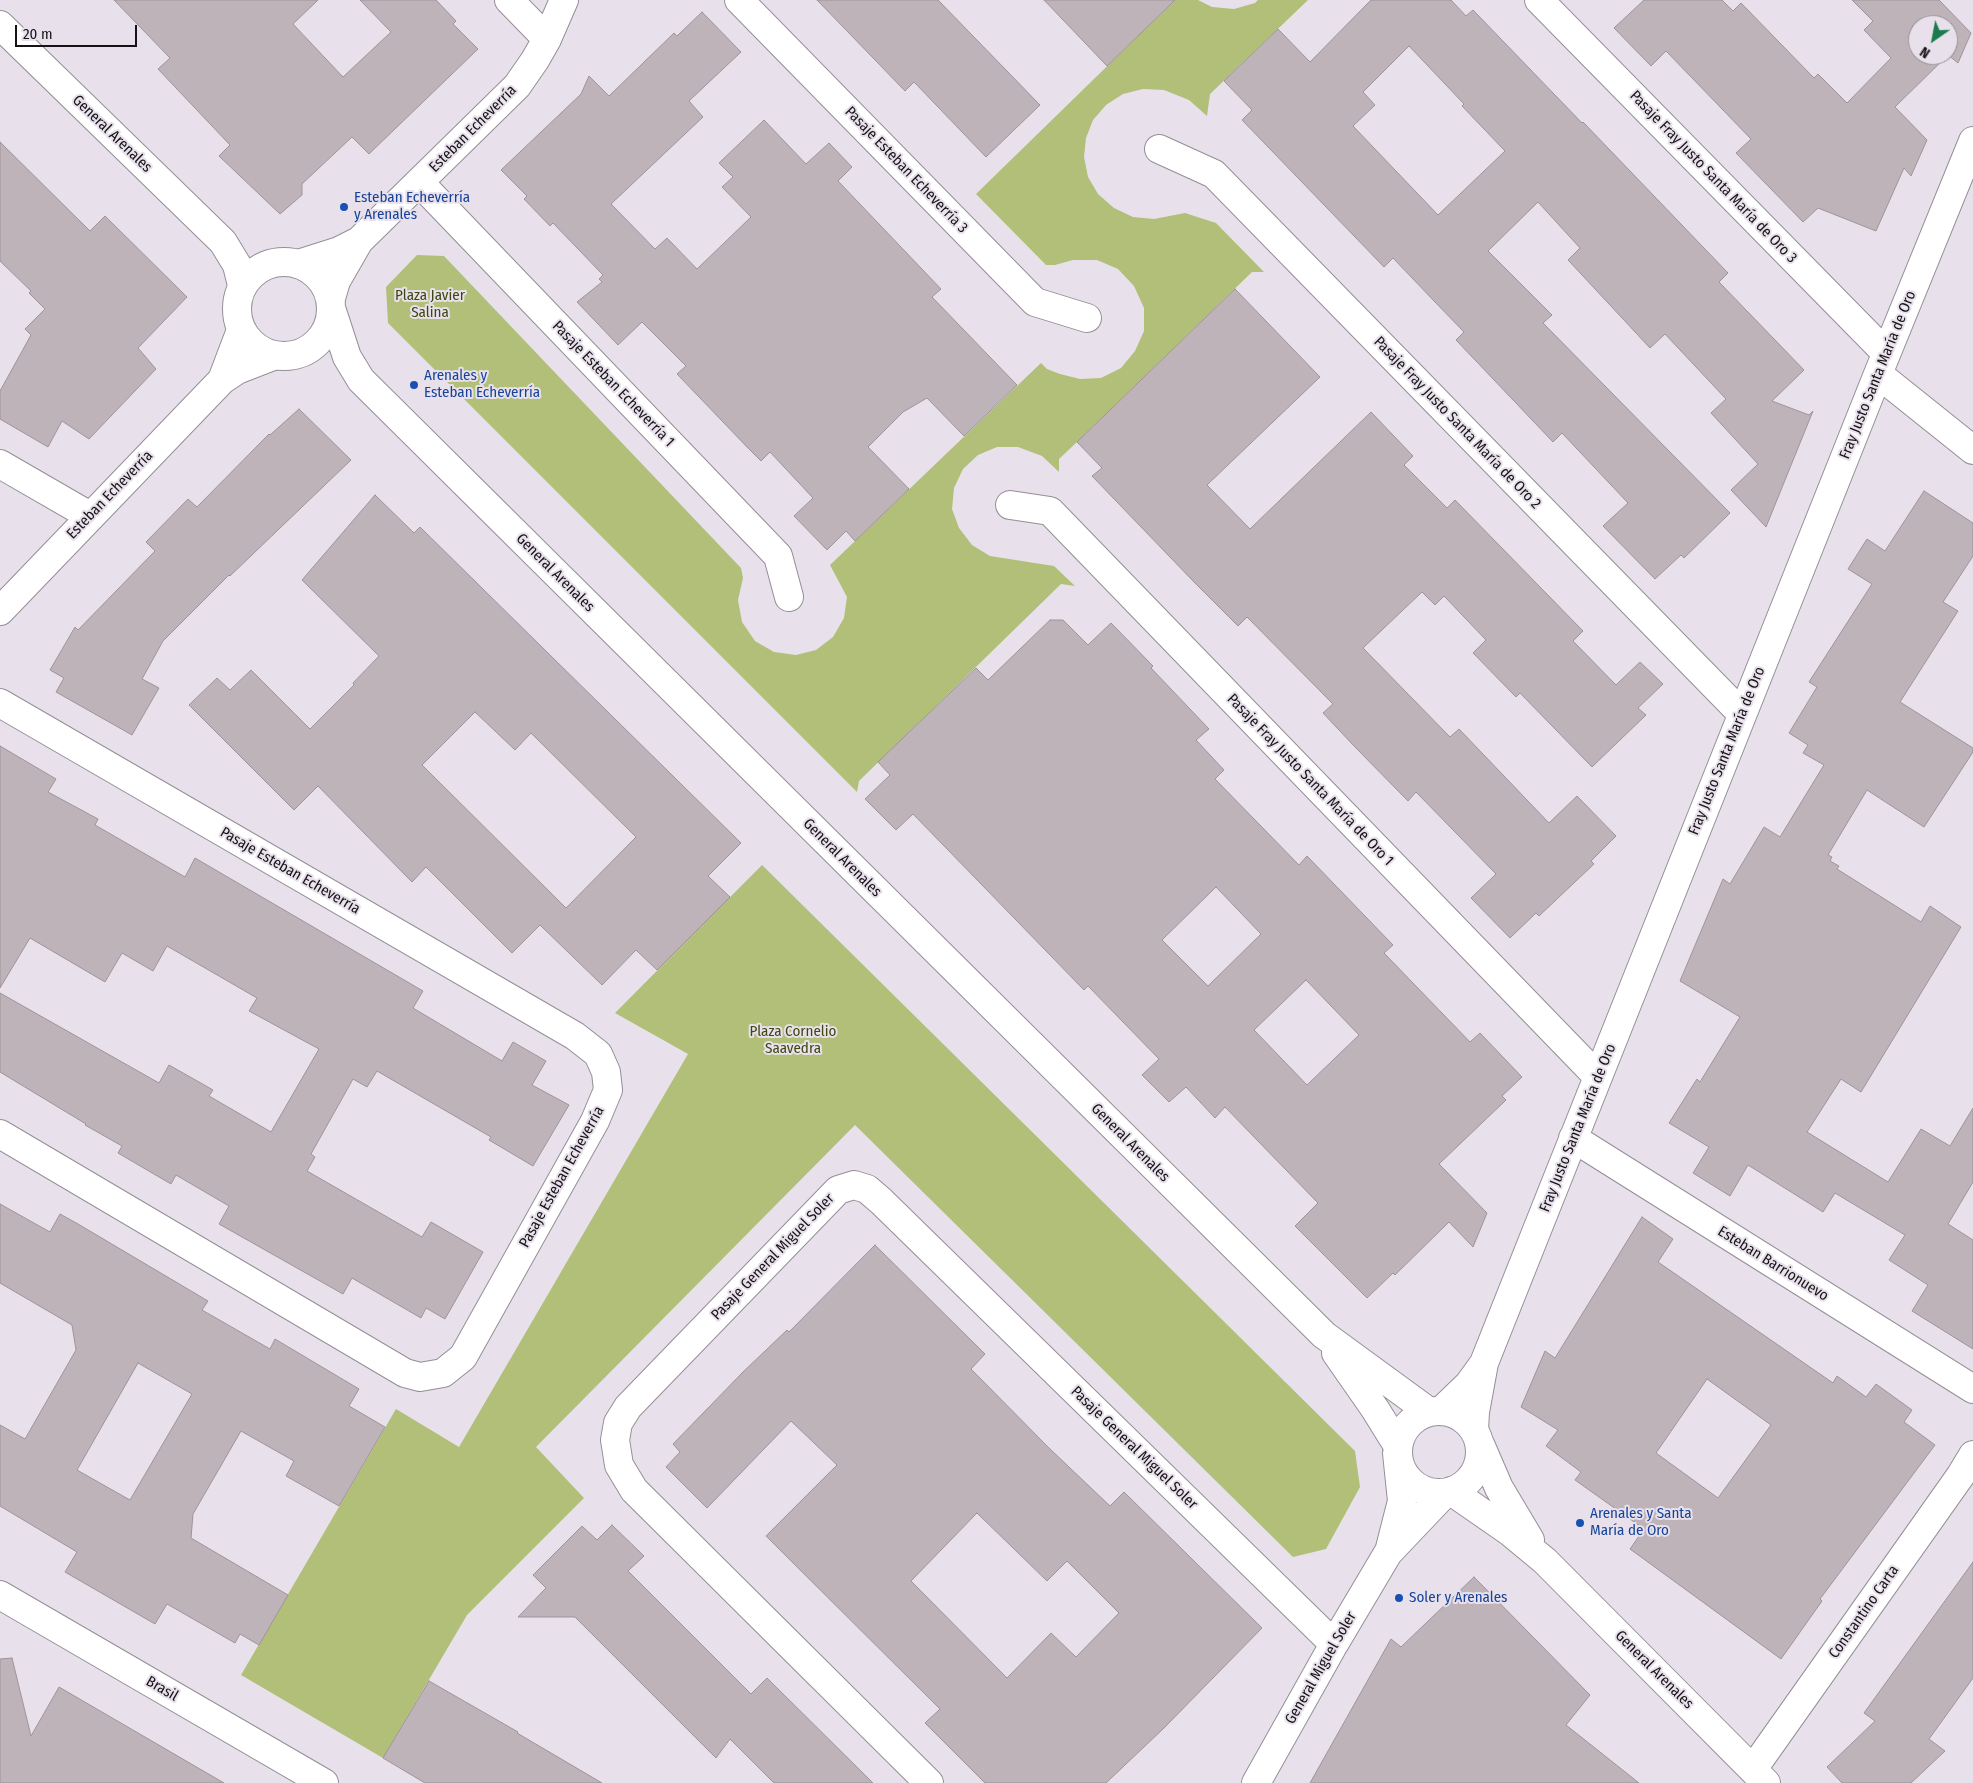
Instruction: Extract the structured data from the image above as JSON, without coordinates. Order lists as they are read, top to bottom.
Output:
{
  "streets": {
    "street": [
      "Esteban Echeverría",
      "General Arenales",
      "Pasaje Esteban Echeverría 3",
      "Pasaje Fray Justo Santa María de Oro 3",
      "Fray Justo Santa María de Oro",
      "Pasaje Esteban Echeverría 1",
      "Pasaje Fray Justo Santa María de Oro 2",
      "Pasaje Fray Justo Santa María de Oro 1",
      "Pasaje Esteban Echeverría",
      "Pasaje General Miguel Soler",
      "Esteban Barrionuevo",
      "Constantino Carta",
      "General Miguel Soler",
      "Brasil"
    ]
  },
  "crossings": [
    ["Esteban Echeverría", "General Arenales"],
    ["Esteban Echeverría", "Pasaje Esteban Echeverría 1"],
    ["General Arenales", "Fray Justo Santa María de Oro"],
    ["General Arenales", "Constantino Carta"],
    ["General Arenales", "General Miguel Soler"],
    ["Pasaje Fray Justo Santa María de Oro 3", "Fray Justo Santa María de Oro"],
    ["Fray Justo Santa María de Oro", "Pasaje Fray Justo Santa María de Oro 2"],
    ["Fray Justo Santa María de Oro", "Pasaje Fray Justo Santa María de Oro 1"],
    ["Fray Justo Santa María de Oro", "Esteban Barrionuevo"],
    ["Fray Justo Santa María de Oro", "General Miguel Soler"],
    ["Pasaje General Miguel Soler", "General Miguel Soler"]
  ],
  "parks": ["Plaza Javier Salina", "Plaza Cornelio Saavedra"],
  "places": [
    "Esteban Echeverría y Arenales",
    "Arenales y Esteban Echeverría",
    "Arenales y Santa María de Oro",
    "Soler y Arenales"
  ],
  "scale_bar": "20 m",
  "north": "bottom left"
}
